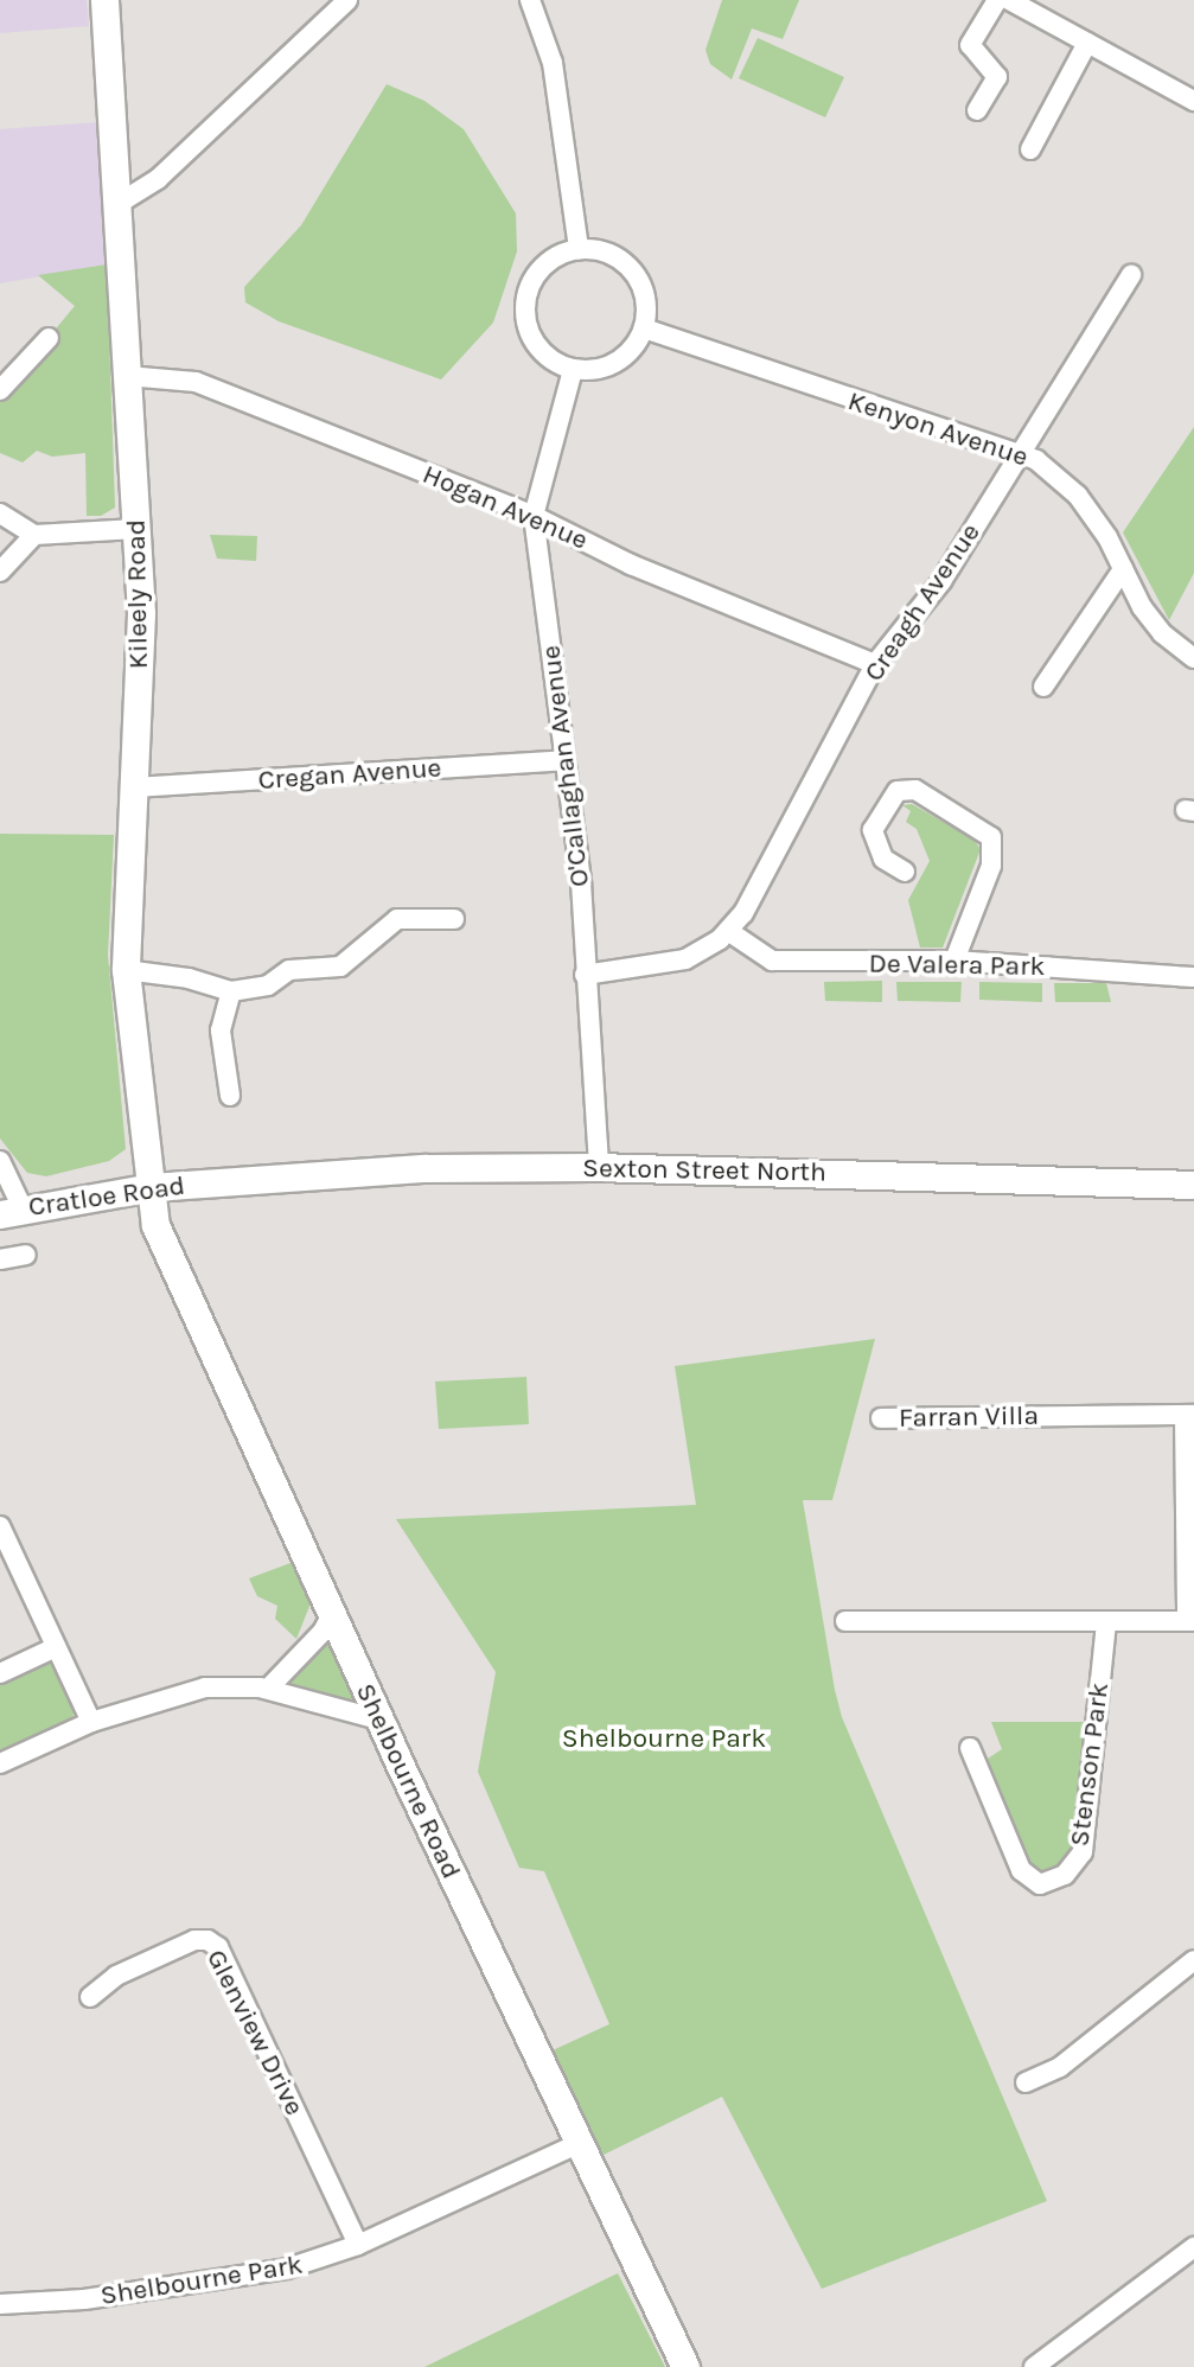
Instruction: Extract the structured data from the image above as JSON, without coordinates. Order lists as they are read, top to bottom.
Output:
{
  "streets": {
    "main road": [
      "Kileely Road",
      "Sexton Street North",
      "Cratloe Road",
      "Shelbourne Road"
    ],
    "street": [
      "Kenyon Avenue",
      "Hogan Avenue",
      "Creagh Avenue",
      "O'Callaghan Avenue",
      "Cregan Avenue",
      "De Valera Park",
      "Farran Villa",
      "Stenson Park",
      "Glenview Drive",
      "Shelbourne Park"
    ]
  },
  "crossings": [
    ["Kenyon Avenue", "Creagh Avenue"],
    ["Kenyon Avenue", "O'Callaghan Avenue"],
    ["Hogan Avenue", "Kileely Road"],
    ["Hogan Avenue", "Creagh Avenue"],
    ["Hogan Avenue", "O'Callaghan Avenue"],
    ["Kileely Road", "Cregan Avenue"],
    ["Kileely Road", "Cratloe Road"],
    ["Kileely Road", "Shelbourne Road"],
    ["Creagh Avenue", "O'Callaghan Avenue"],
    ["Creagh Avenue", "De Valera Park"],
    ["O'Callaghan Avenue", "Cregan Avenue"],
    ["O'Callaghan Avenue", "Sexton Street North"],
    ["Sexton Street North", "Cratloe Road"],
    ["Cratloe Road", "Shelbourne Road"],
    ["Shelbourne Road", "Shelbourne Park"],
    ["Glenview Drive", "Shelbourne Park"]
  ],
  "parks": ["Shelbourne Park"]
}
